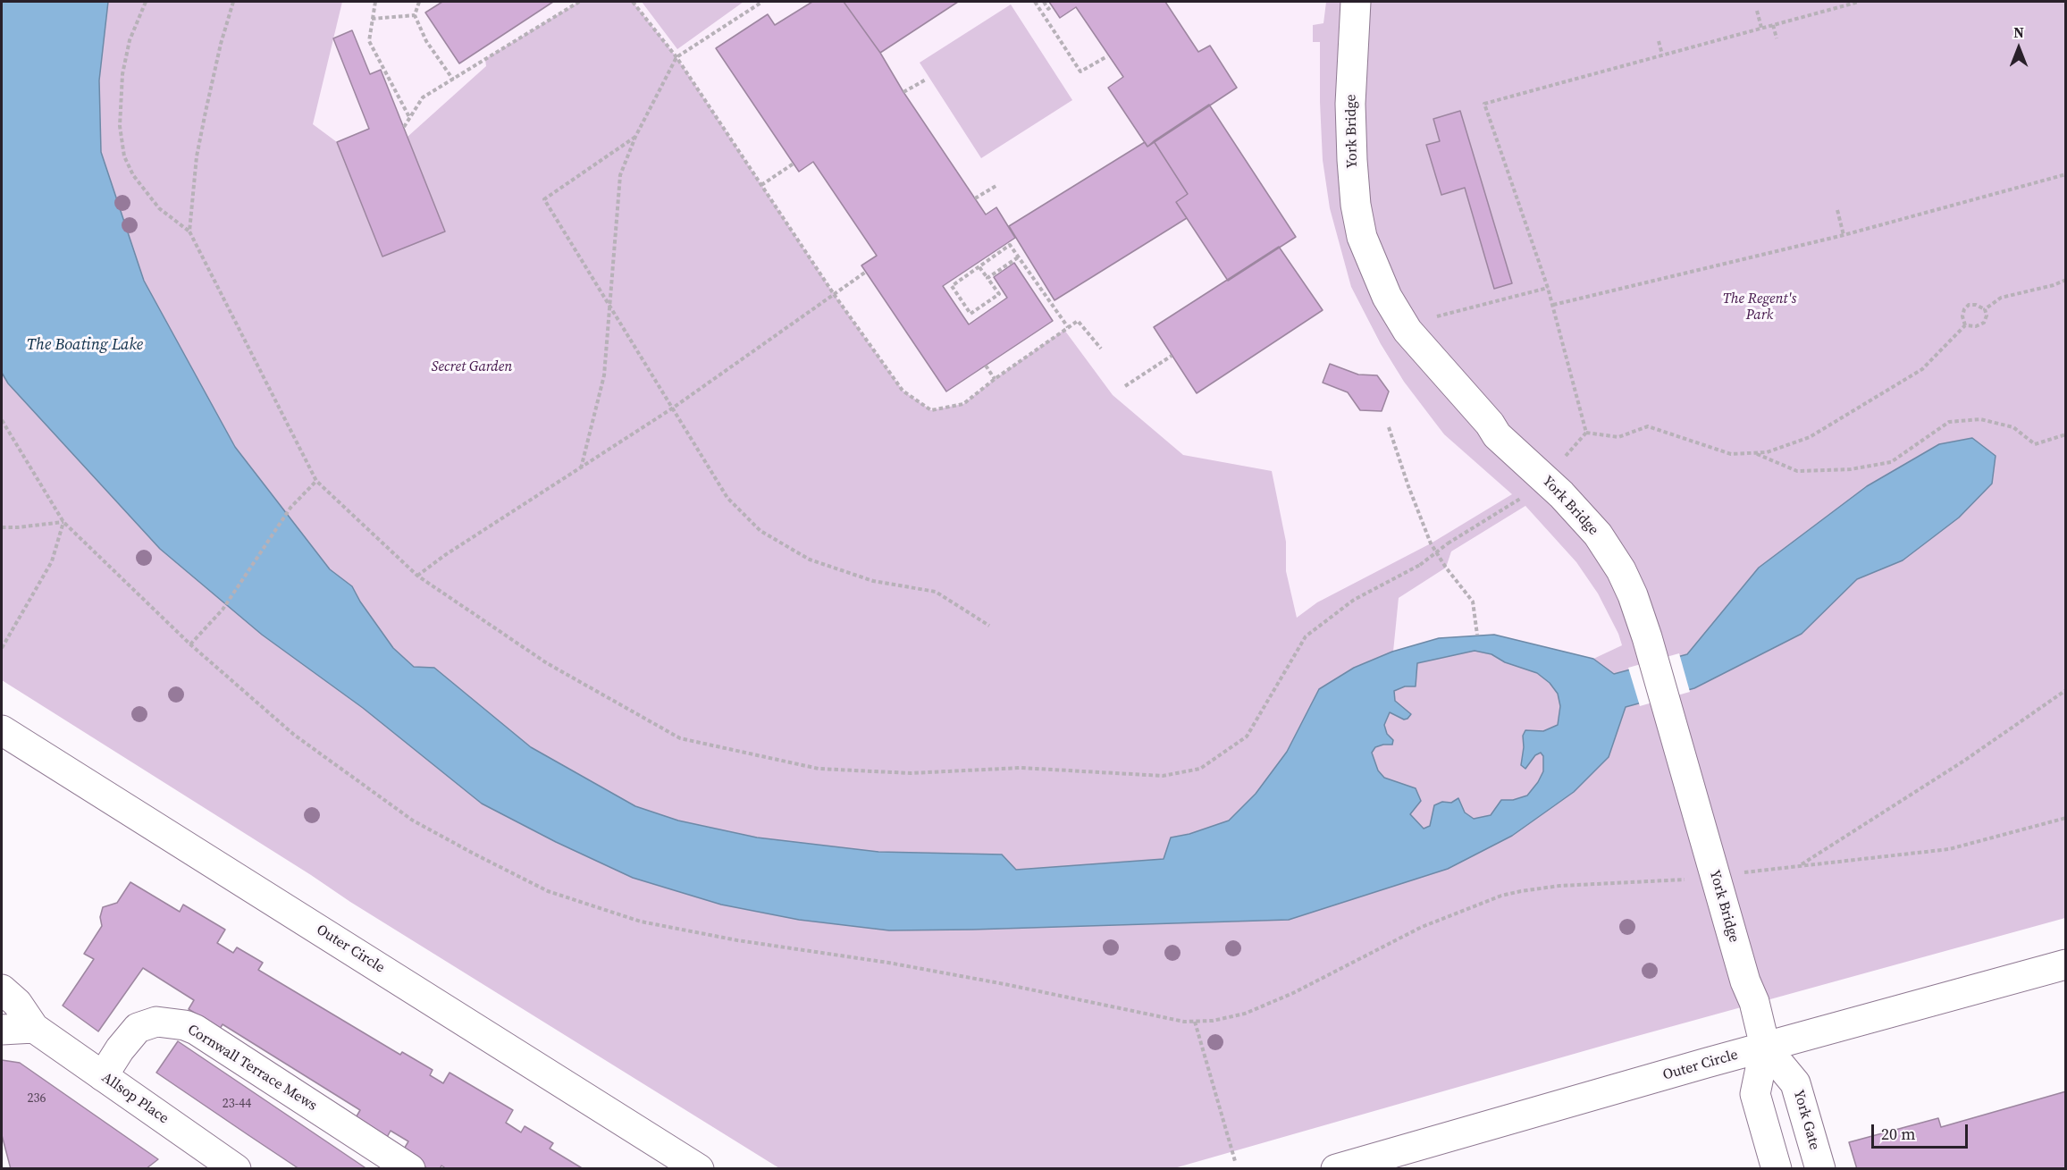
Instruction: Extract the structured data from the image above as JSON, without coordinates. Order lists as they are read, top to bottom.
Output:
{
  "streets": {
    "street": [
      "York Bridge",
      "Outer Circle",
      "Cornwall Terrace Mews",
      "Allsop Place",
      "York Gate"
    ]
  },
  "crossings": [
    ["York Bridge", "Outer Circle"],
    ["York Bridge", "York Gate"],
    ["Outer Circle", "York Gate"],
    ["Cornwall Terrace Mews", "Allsop Place"]
  ],
  "water": ["The Boating Lake"],
  "parks": ["The Regent's Park", "Secret Garden"],
  "house_numbers": ["236", "23-44"],
  "scale_bar": "20 m",
  "north": "top"
}
